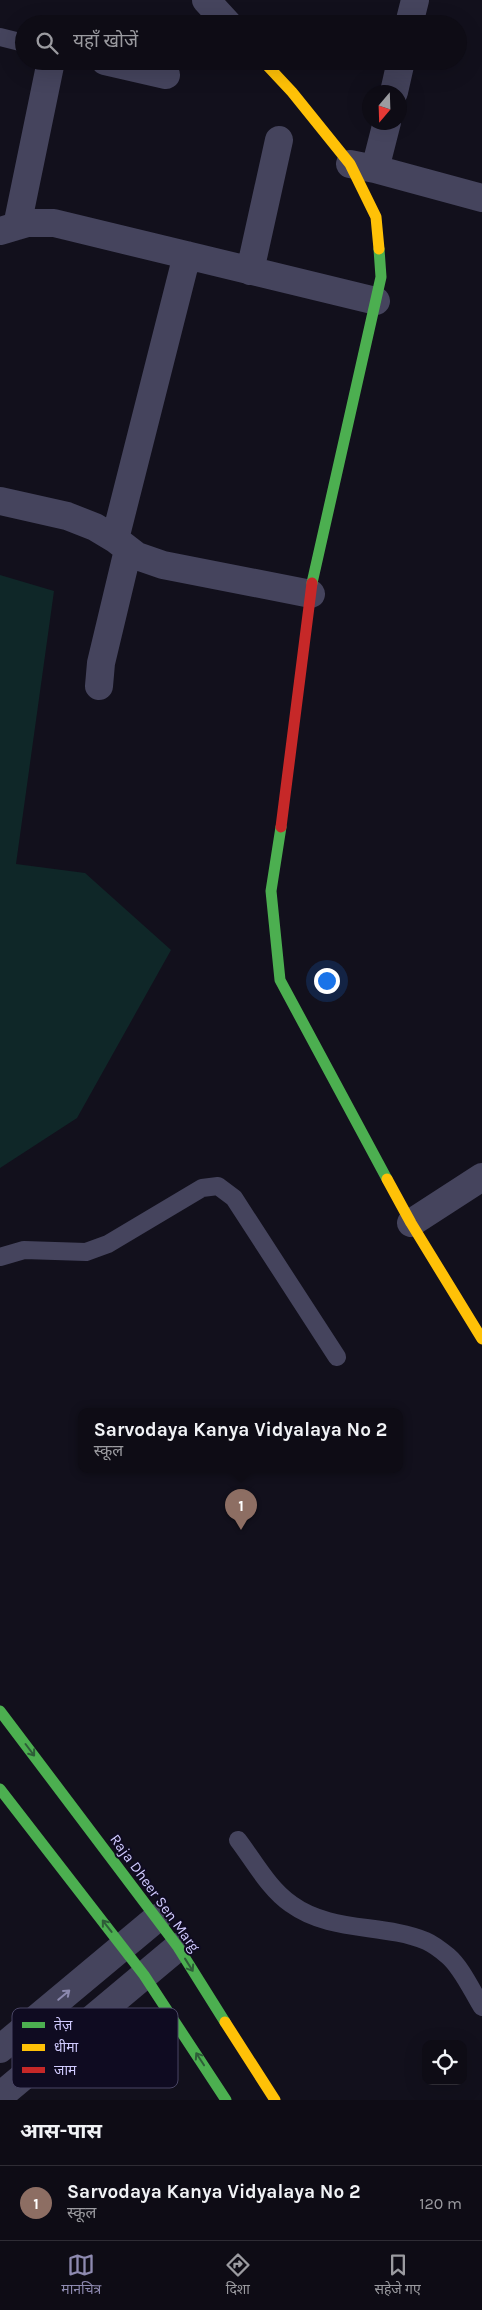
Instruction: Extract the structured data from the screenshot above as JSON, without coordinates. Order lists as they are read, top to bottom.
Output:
{
  "streets": {
    "street": ["Raja Dheer Sen Marg"]
  },
  "legend": ["तेज़", "धीमा", "जाम"],
  "north": "bottom",
  "page": {
    "search": "यहाँ खोजें",
    "popup": ["Sarvodaya Kanya Vidyalaya No 2", "स्कूल"],
    "pins": "1",
    "heading": "आस-पास",
    "list": [
      {
        "mark": "1",
        "name": "Sarvodaya Kanya Vidyalaya No 2",
        "note": "स्कूल",
        "value": "120 m"
      }
    ],
    "nav": ["मानचित्र", "दिशा", "सहेजे गए"]
  }
}
